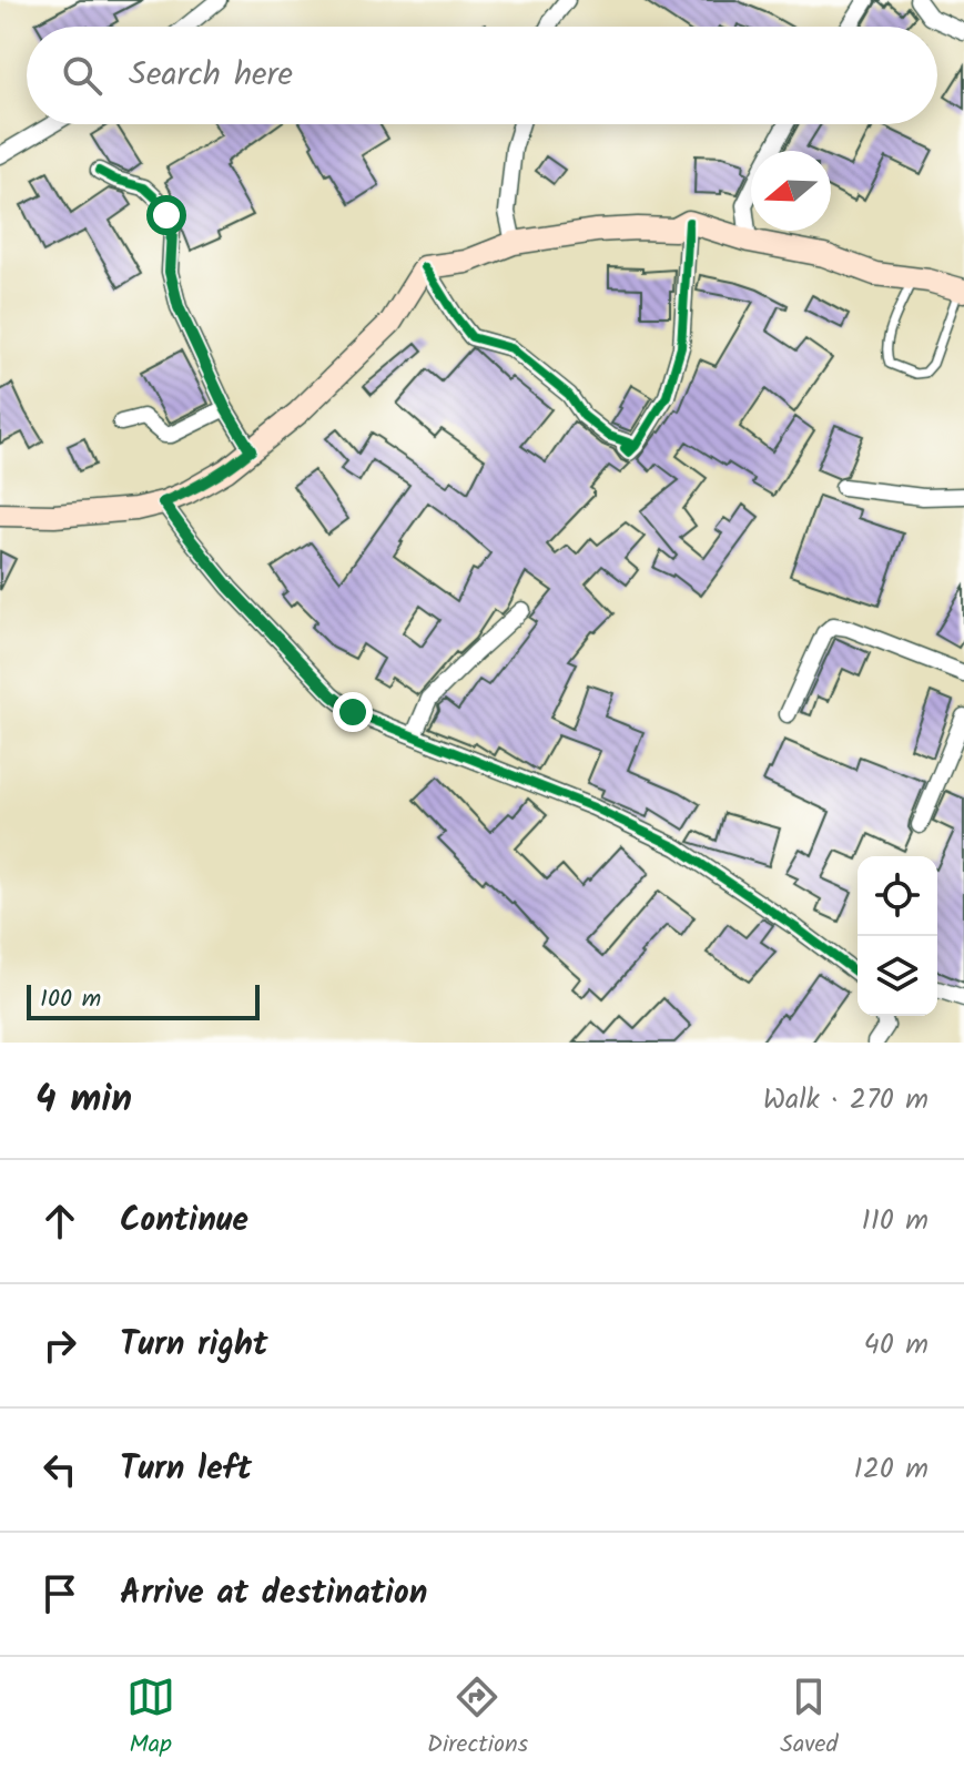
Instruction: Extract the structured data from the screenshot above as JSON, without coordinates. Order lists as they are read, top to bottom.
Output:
{
  "scale_bar": "100 m",
  "north": "left",
  "page": {
    "search": "Search here",
    "scale": "100 m",
    "heading": ["4 min", "Walk · 270 m"],
    "list": [
      ["Continue", "110 m"],
      ["Turn right", "40 m"],
      ["Turn left", "120 m"],
      "Arrive at destination"
    ],
    "nav": ["Map", "Directions", "Saved"]
  }
}
